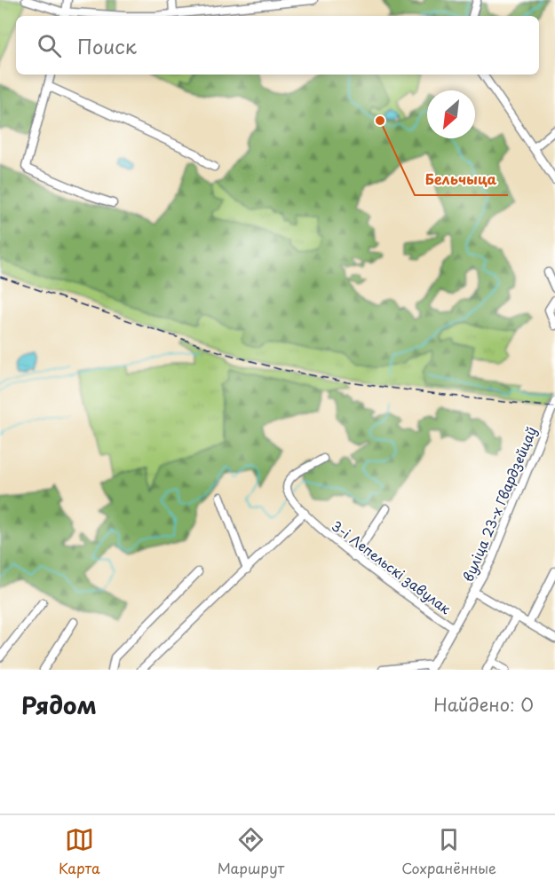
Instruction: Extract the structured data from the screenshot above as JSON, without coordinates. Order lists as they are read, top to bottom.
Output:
{
  "streets": {
    "street": ["вуліца 23-х Гвардзейцаў", "3-і Лепельскі завулак"]
  },
  "crossings": [
    ["вуліца 23-х Гвардзейцаў", "3-і Лепельскі завулак"]
  ],
  "places": ["Бельчыца"],
  "north": "bottom left",
  "page": {
    "search": "Поиск",
    "heading": ["Рядом", "Найдено: 0"],
    "nav": ["Карта", "Маршрут", "Сохранённые"]
  }
}
